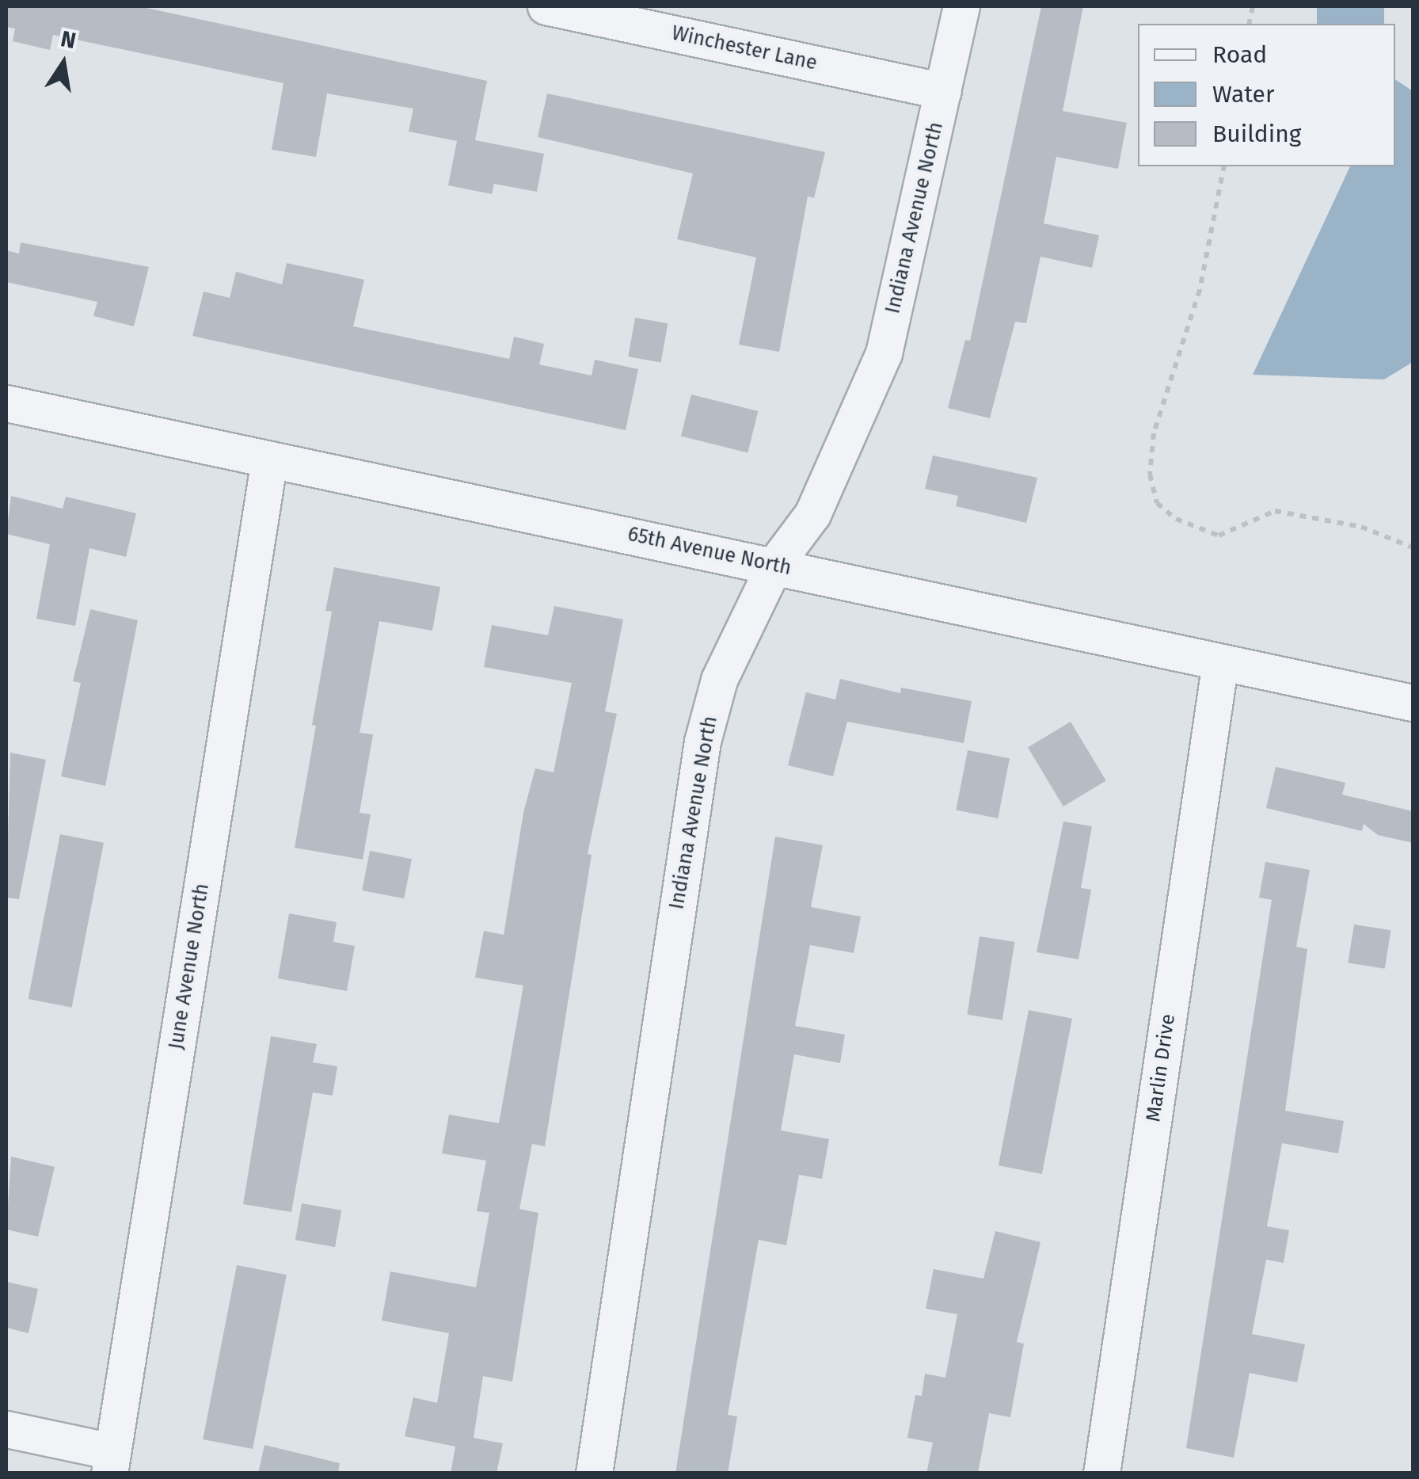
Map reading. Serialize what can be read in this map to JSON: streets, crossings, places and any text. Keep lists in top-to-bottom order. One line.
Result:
{"streets":{"street":["Winchester Lane","Indiana Avenue North","65th Avenue North","June Avenue North","Marlin Drive"]},"crossings":[["Winchester Lane","Indiana Avenue North"],["Indiana Avenue North","65th Avenue North"],["65th Avenue North","June Avenue North"],["65th Avenue North","Marlin Drive"]],"legend":["Road","Water","Building"],"north":"top"}
